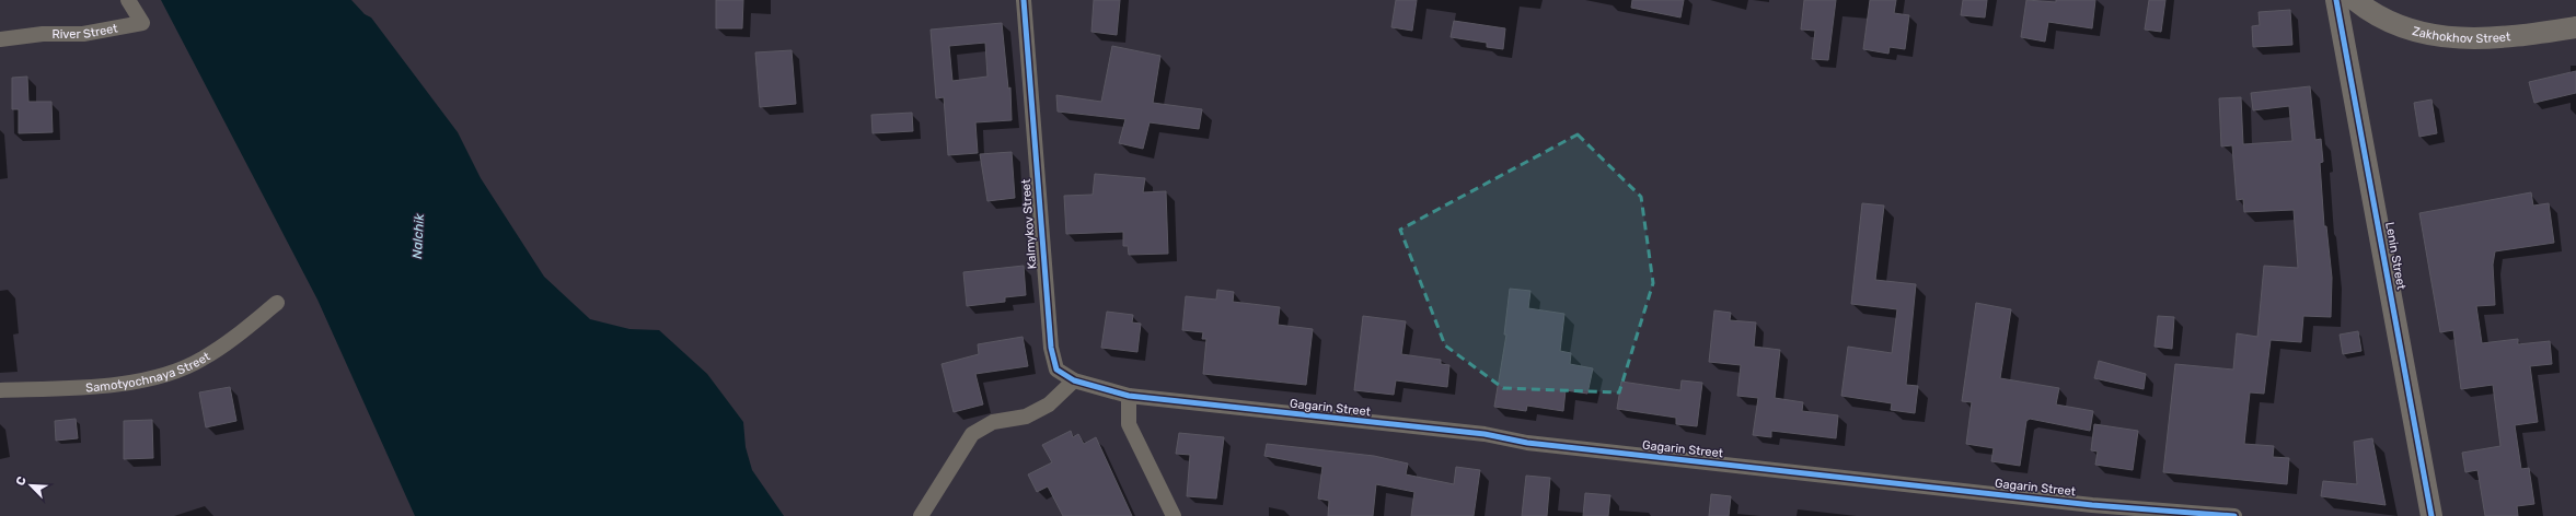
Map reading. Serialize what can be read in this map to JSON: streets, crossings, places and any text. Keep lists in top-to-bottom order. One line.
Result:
{"streets":{"street":["River Street","Zakhokhov Street","Kalmykov Street","Lenin Street","Samotyochnaya Street","Gagarin Street"]},"crossings":[["Kalmykov Street","Gagarin Street"]],"water":["Nalchik"],"north":"top left"}
